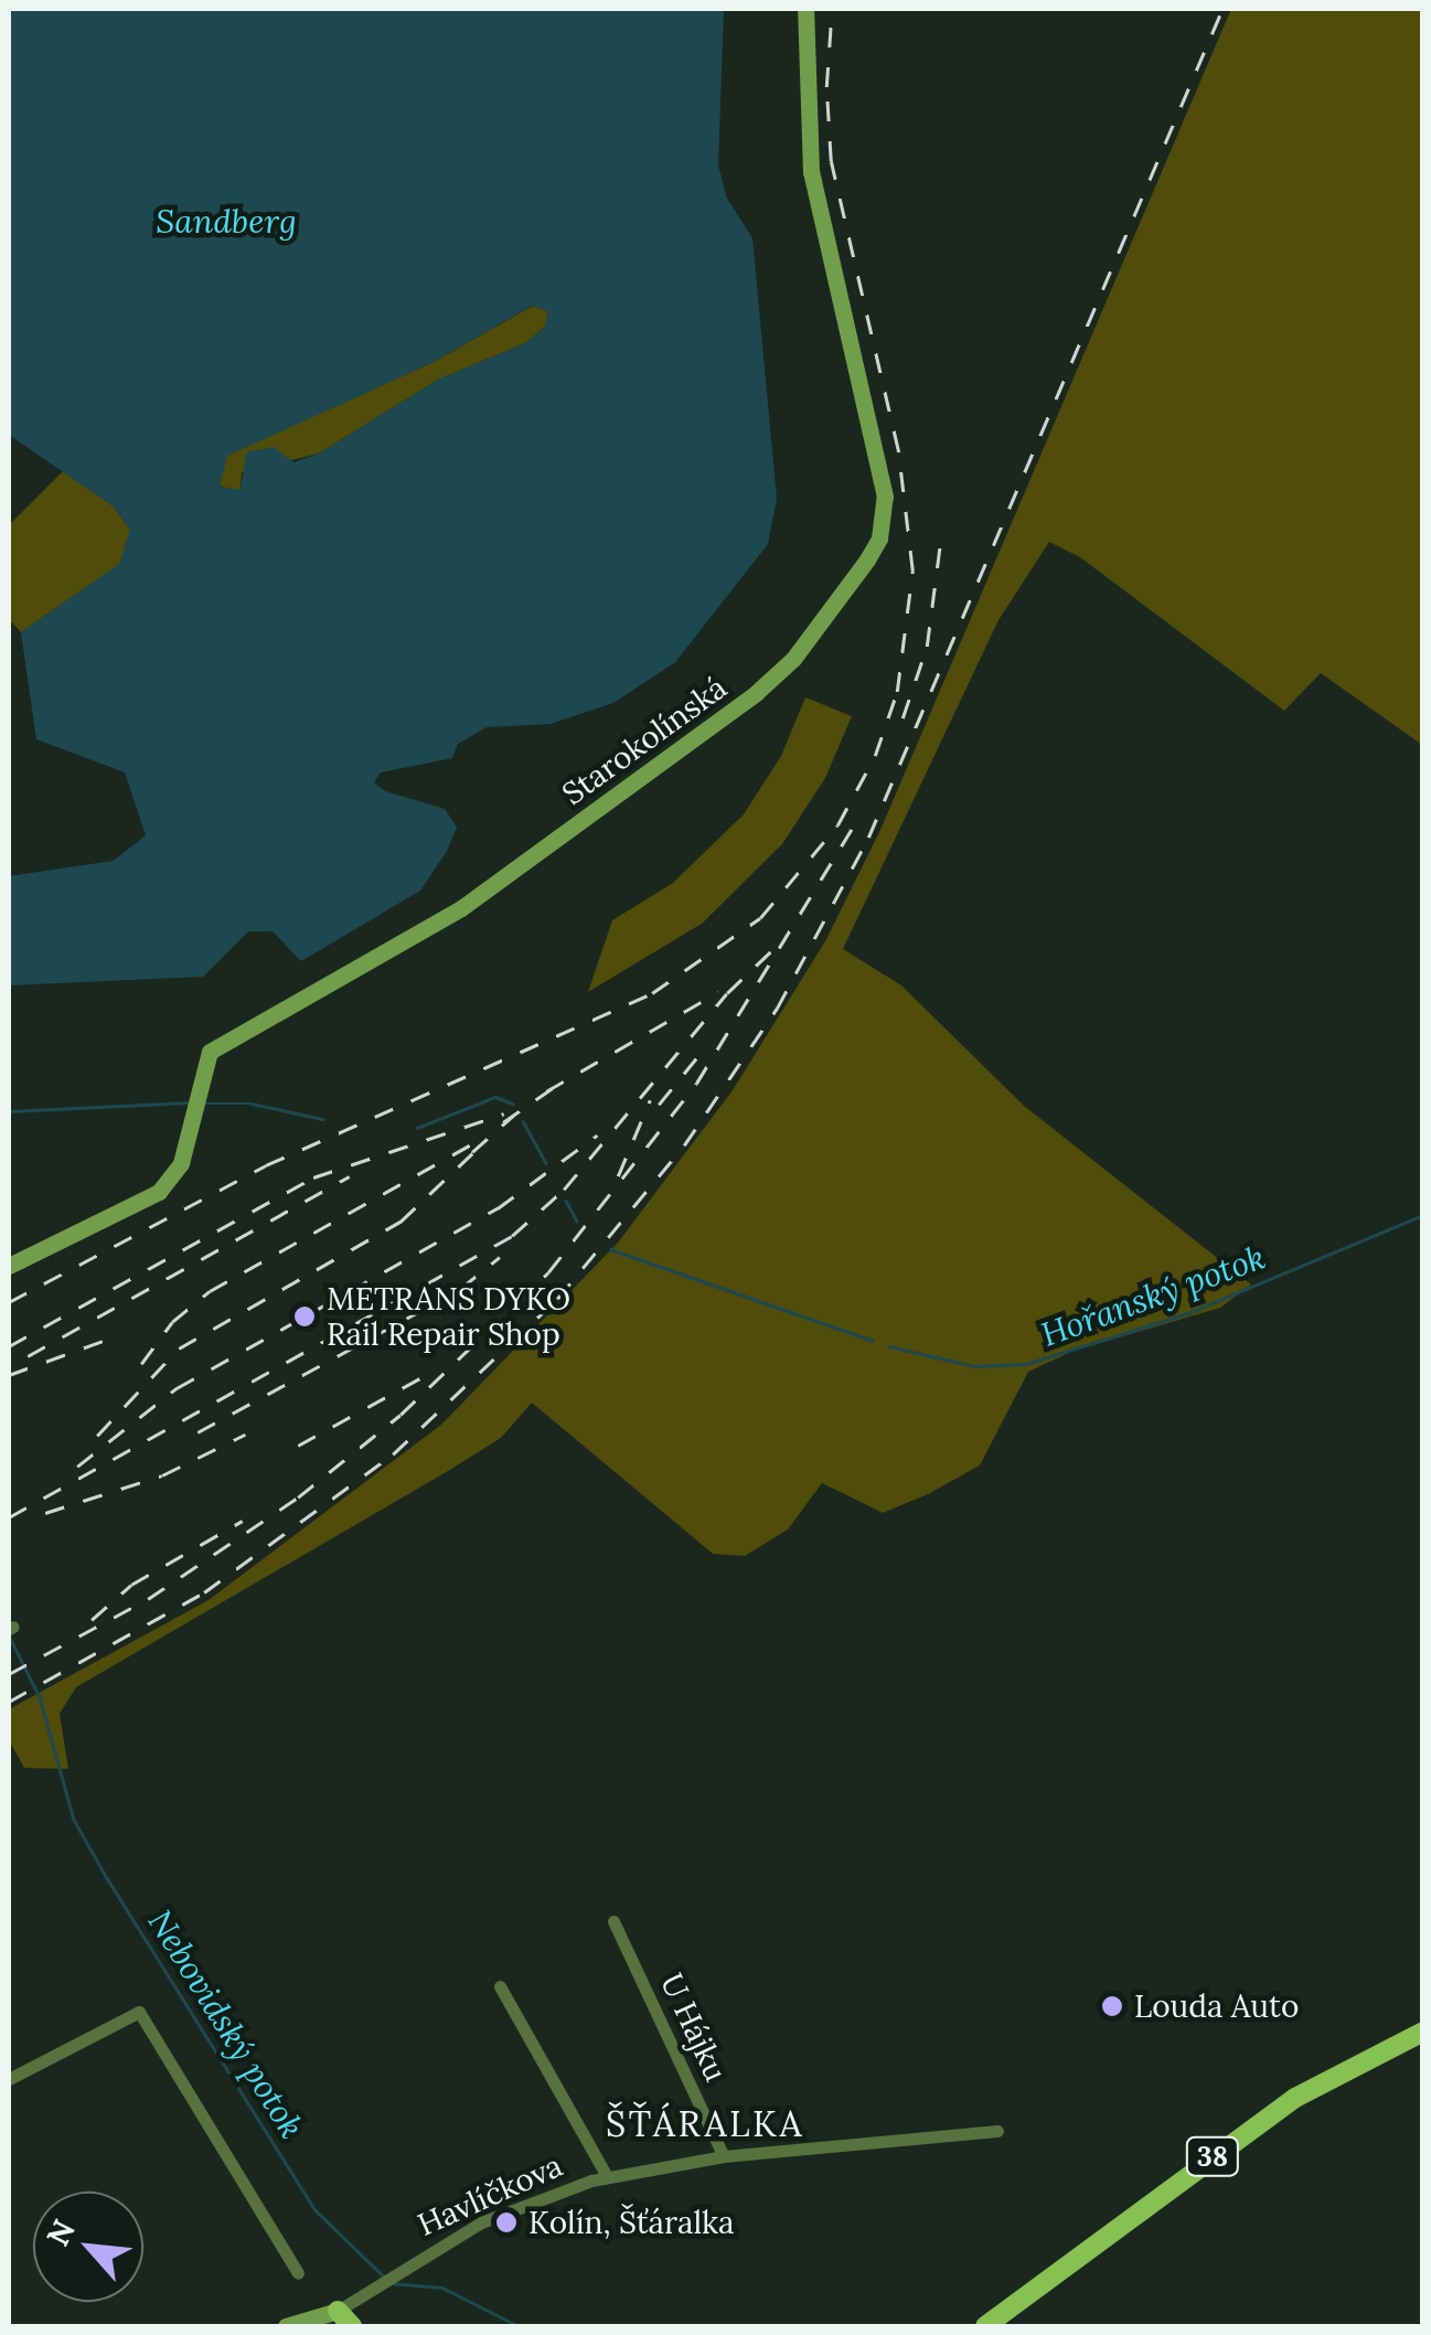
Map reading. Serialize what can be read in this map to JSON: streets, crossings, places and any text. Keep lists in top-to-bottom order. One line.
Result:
{"streets":{"main road":["38"],"street":["Starokolínská","U Hájku","Havlíčkova"]},"crossings":[["U Hájku","Havlíčkova"]],"districts":["ŠŤÁRALKA"],"water":["Sandberg","Hořanský potok","Nebovidský potok"],"places":["METRANS DYKO Rail Repair Shop","Louda Auto","Kolín, Šťáralka"],"north":"top left"}
